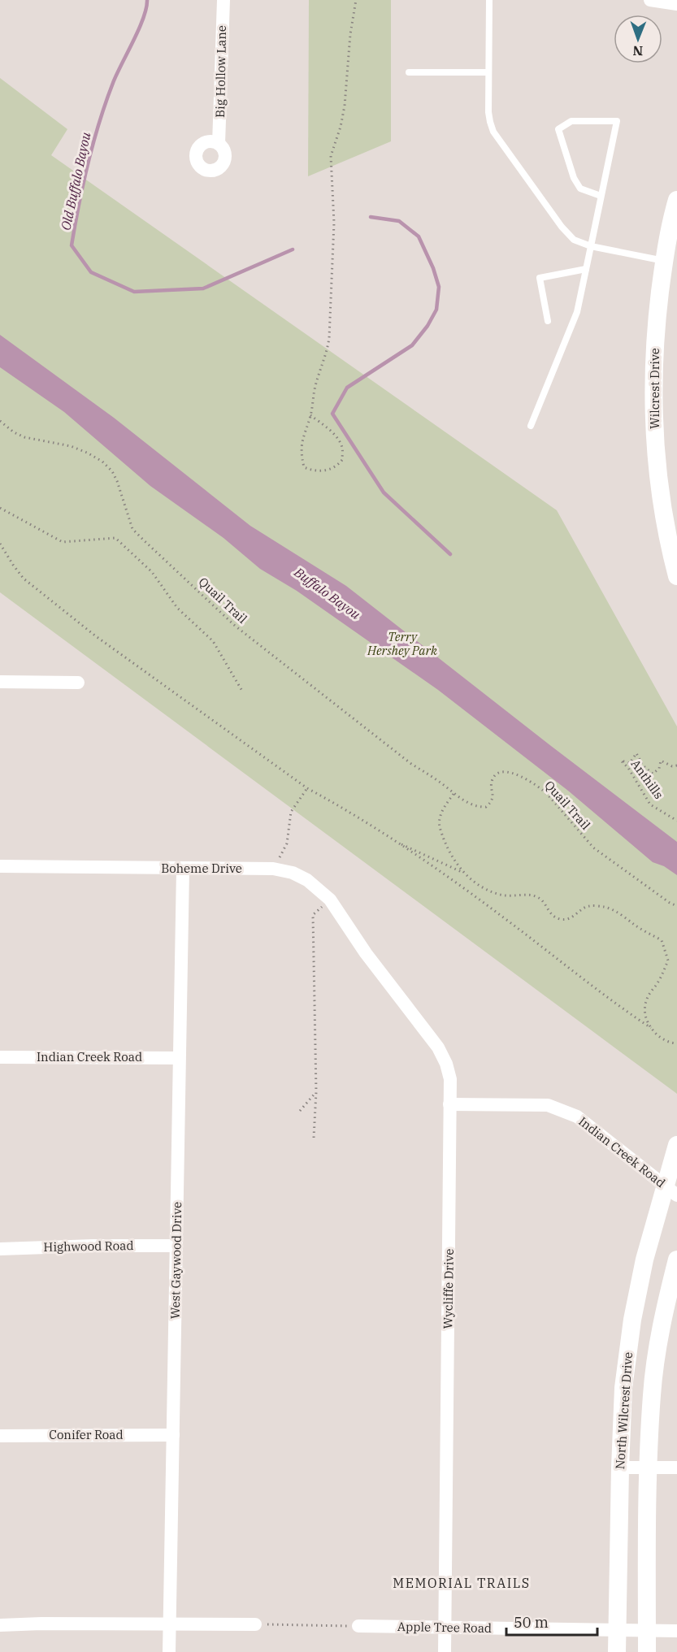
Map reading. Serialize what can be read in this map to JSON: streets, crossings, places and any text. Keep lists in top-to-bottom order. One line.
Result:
{"streets":{"main road":["Wilcrest Drive","North Wilcrest Drive"],"street":["Big Hollow Lane","Boheme Drive","Indian Creek Road","Highwood Road","West Gaywood Drive","Wycliffe Drive","Conifer Road","Apple Tree Road"],"path":["Quail Trail","Anthills"]},"crossings":[["Boheme Drive","West Gaywood Drive"],["Boheme Drive","Wycliffe Drive"],["Indian Creek Road","West Gaywood Drive"],["Indian Creek Road","Wycliffe Drive"],["Indian Creek Road","North Wilcrest Drive"],["Highwood Road","West Gaywood Drive"],["West Gaywood Drive","Conifer Road"],["Wycliffe Drive","Apple Tree Road"],["North Wilcrest Drive","Apple Tree Road"]],"districts":["MEMORIAL TRAILS"],"water":["Old Buffalo Bayou","Buffalo Bayou"],"parks":["Terry Hershey Park"],"scale_bar":"50 m","north":"bottom"}
